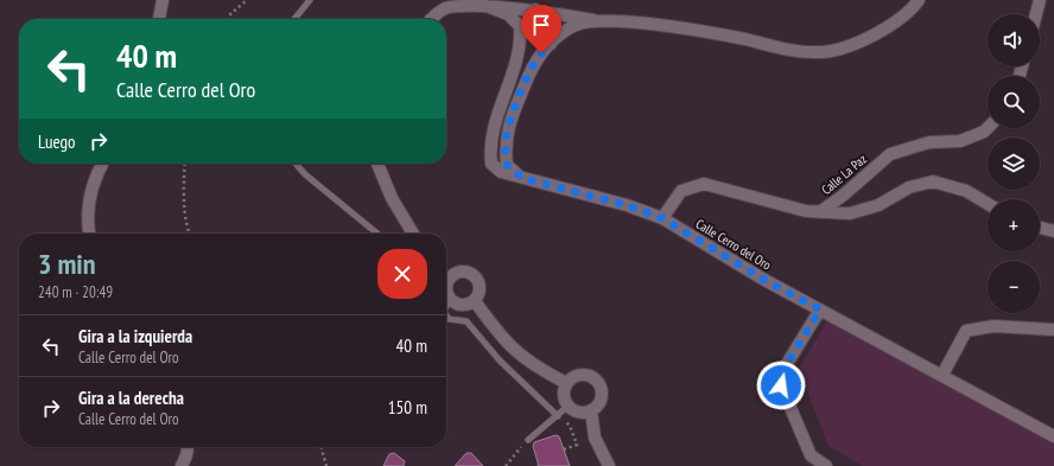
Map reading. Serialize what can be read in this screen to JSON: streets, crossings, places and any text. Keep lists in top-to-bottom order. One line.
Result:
{"streets":{"street":["Calle La Paz","Calle Cerro del Oro"]},"crossings":[["Calle La Paz","Calle Cerro del Oro"]],"page":{"map_buttons":["+","−"],"turn":["40 m","Calle Cerro del Oro"],"then":"Luego","heading":["3 min","240 m · 20:49"],"list":[{"name":"Gira a la izquierda","note":"Calle Cerro del Oro","value":"40 m"},{"name":"Gira a la derecha","note":"Calle Cerro del Oro","value":"150 m"}]}}
